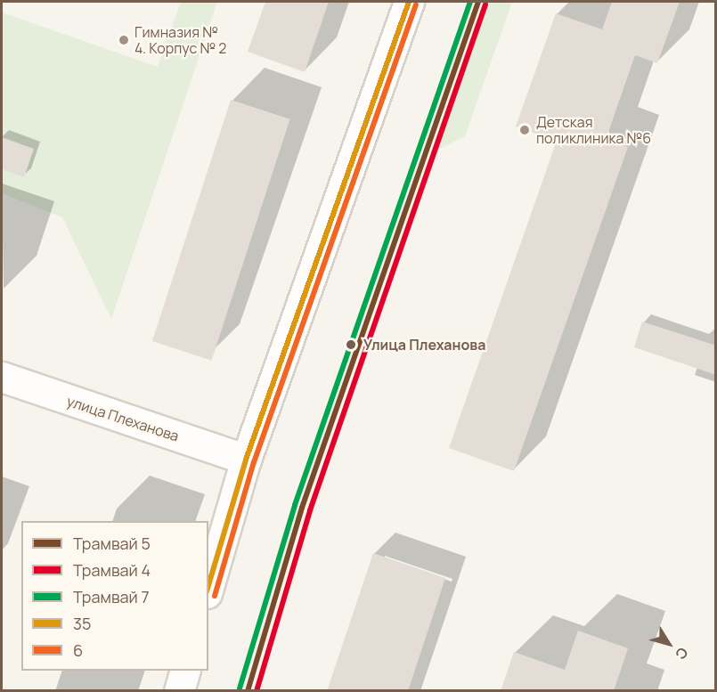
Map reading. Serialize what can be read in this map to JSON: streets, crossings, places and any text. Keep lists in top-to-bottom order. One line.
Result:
{"streets":{"street":["улица Плеханова"]},"places":["Гимназия № 4. Корпус № 2","Детская поликлиника №6","Улица Плеханова"],"lines":["tram line 5","tram line 7","transit line 35","tram line 4","transit line 6"],"legend":["Трамвай 5","Трамвай 4","Трамвай 7","35","6"],"north":"bottom right"}
